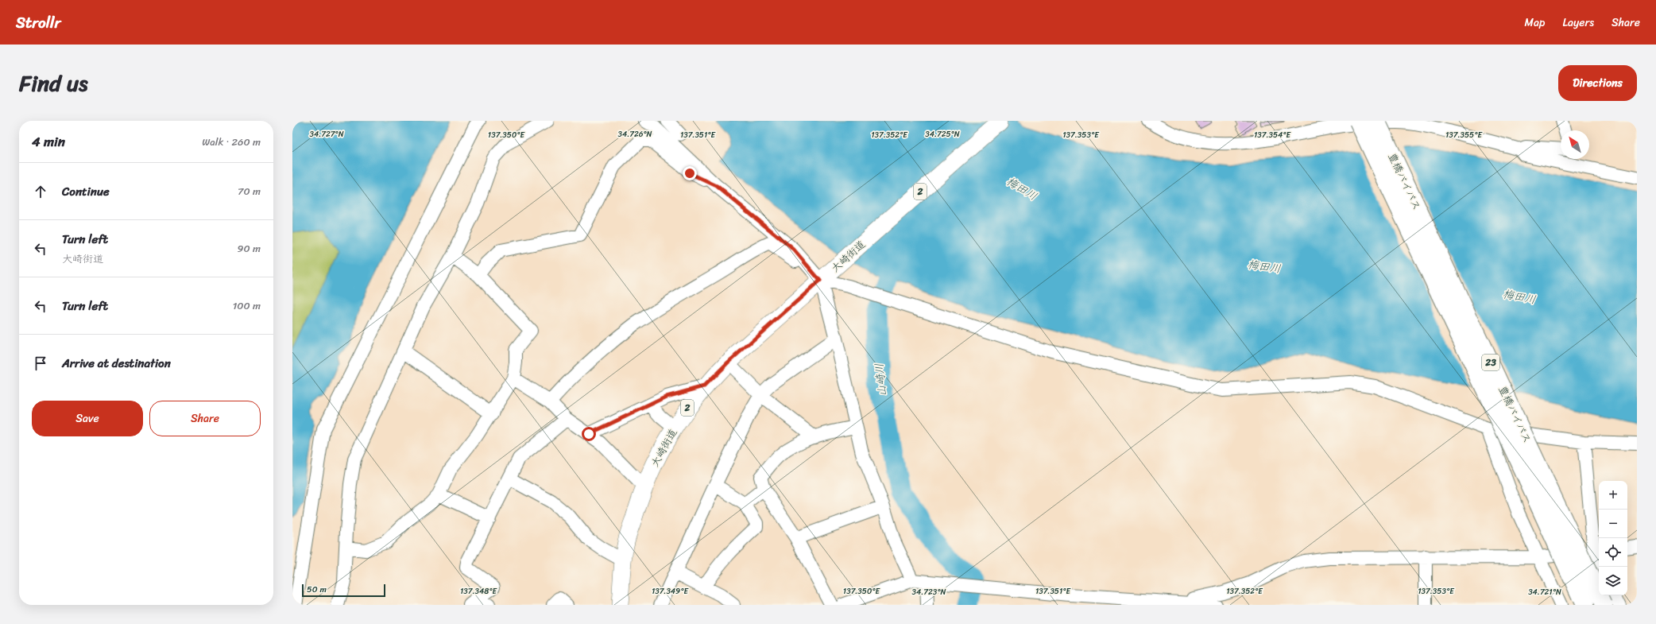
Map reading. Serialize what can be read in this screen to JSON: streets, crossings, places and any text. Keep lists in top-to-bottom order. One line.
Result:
{"streets":{"highway":["豊橋バイパス","23"],"main road":["2","大崎街道"]},"water":["梅田川","山崎川"],"scale_bar":"50 m","north":"top left","page":{"header":"Strollr","nav":["Map","Layers","Share"],"title":"Find us","buttons":["Directions",["Save","Share"]],"heading":["4 min","Walk · 260 m"],"list":[["Continue","70 m"],["Turn left","大崎街道","90 m"],["Turn left","100 m"],"Arrive at destination"],"map_buttons":["+","−"],"scale":"50 m"},"coordinates":["34.727°N","34.726°N","34.725°N","137.350°E","137.351°E","137.352°E","137.353°E","137.354°E","137.355°E","137.348°E","137.349°E","34.723°N","34.721°N"]}
